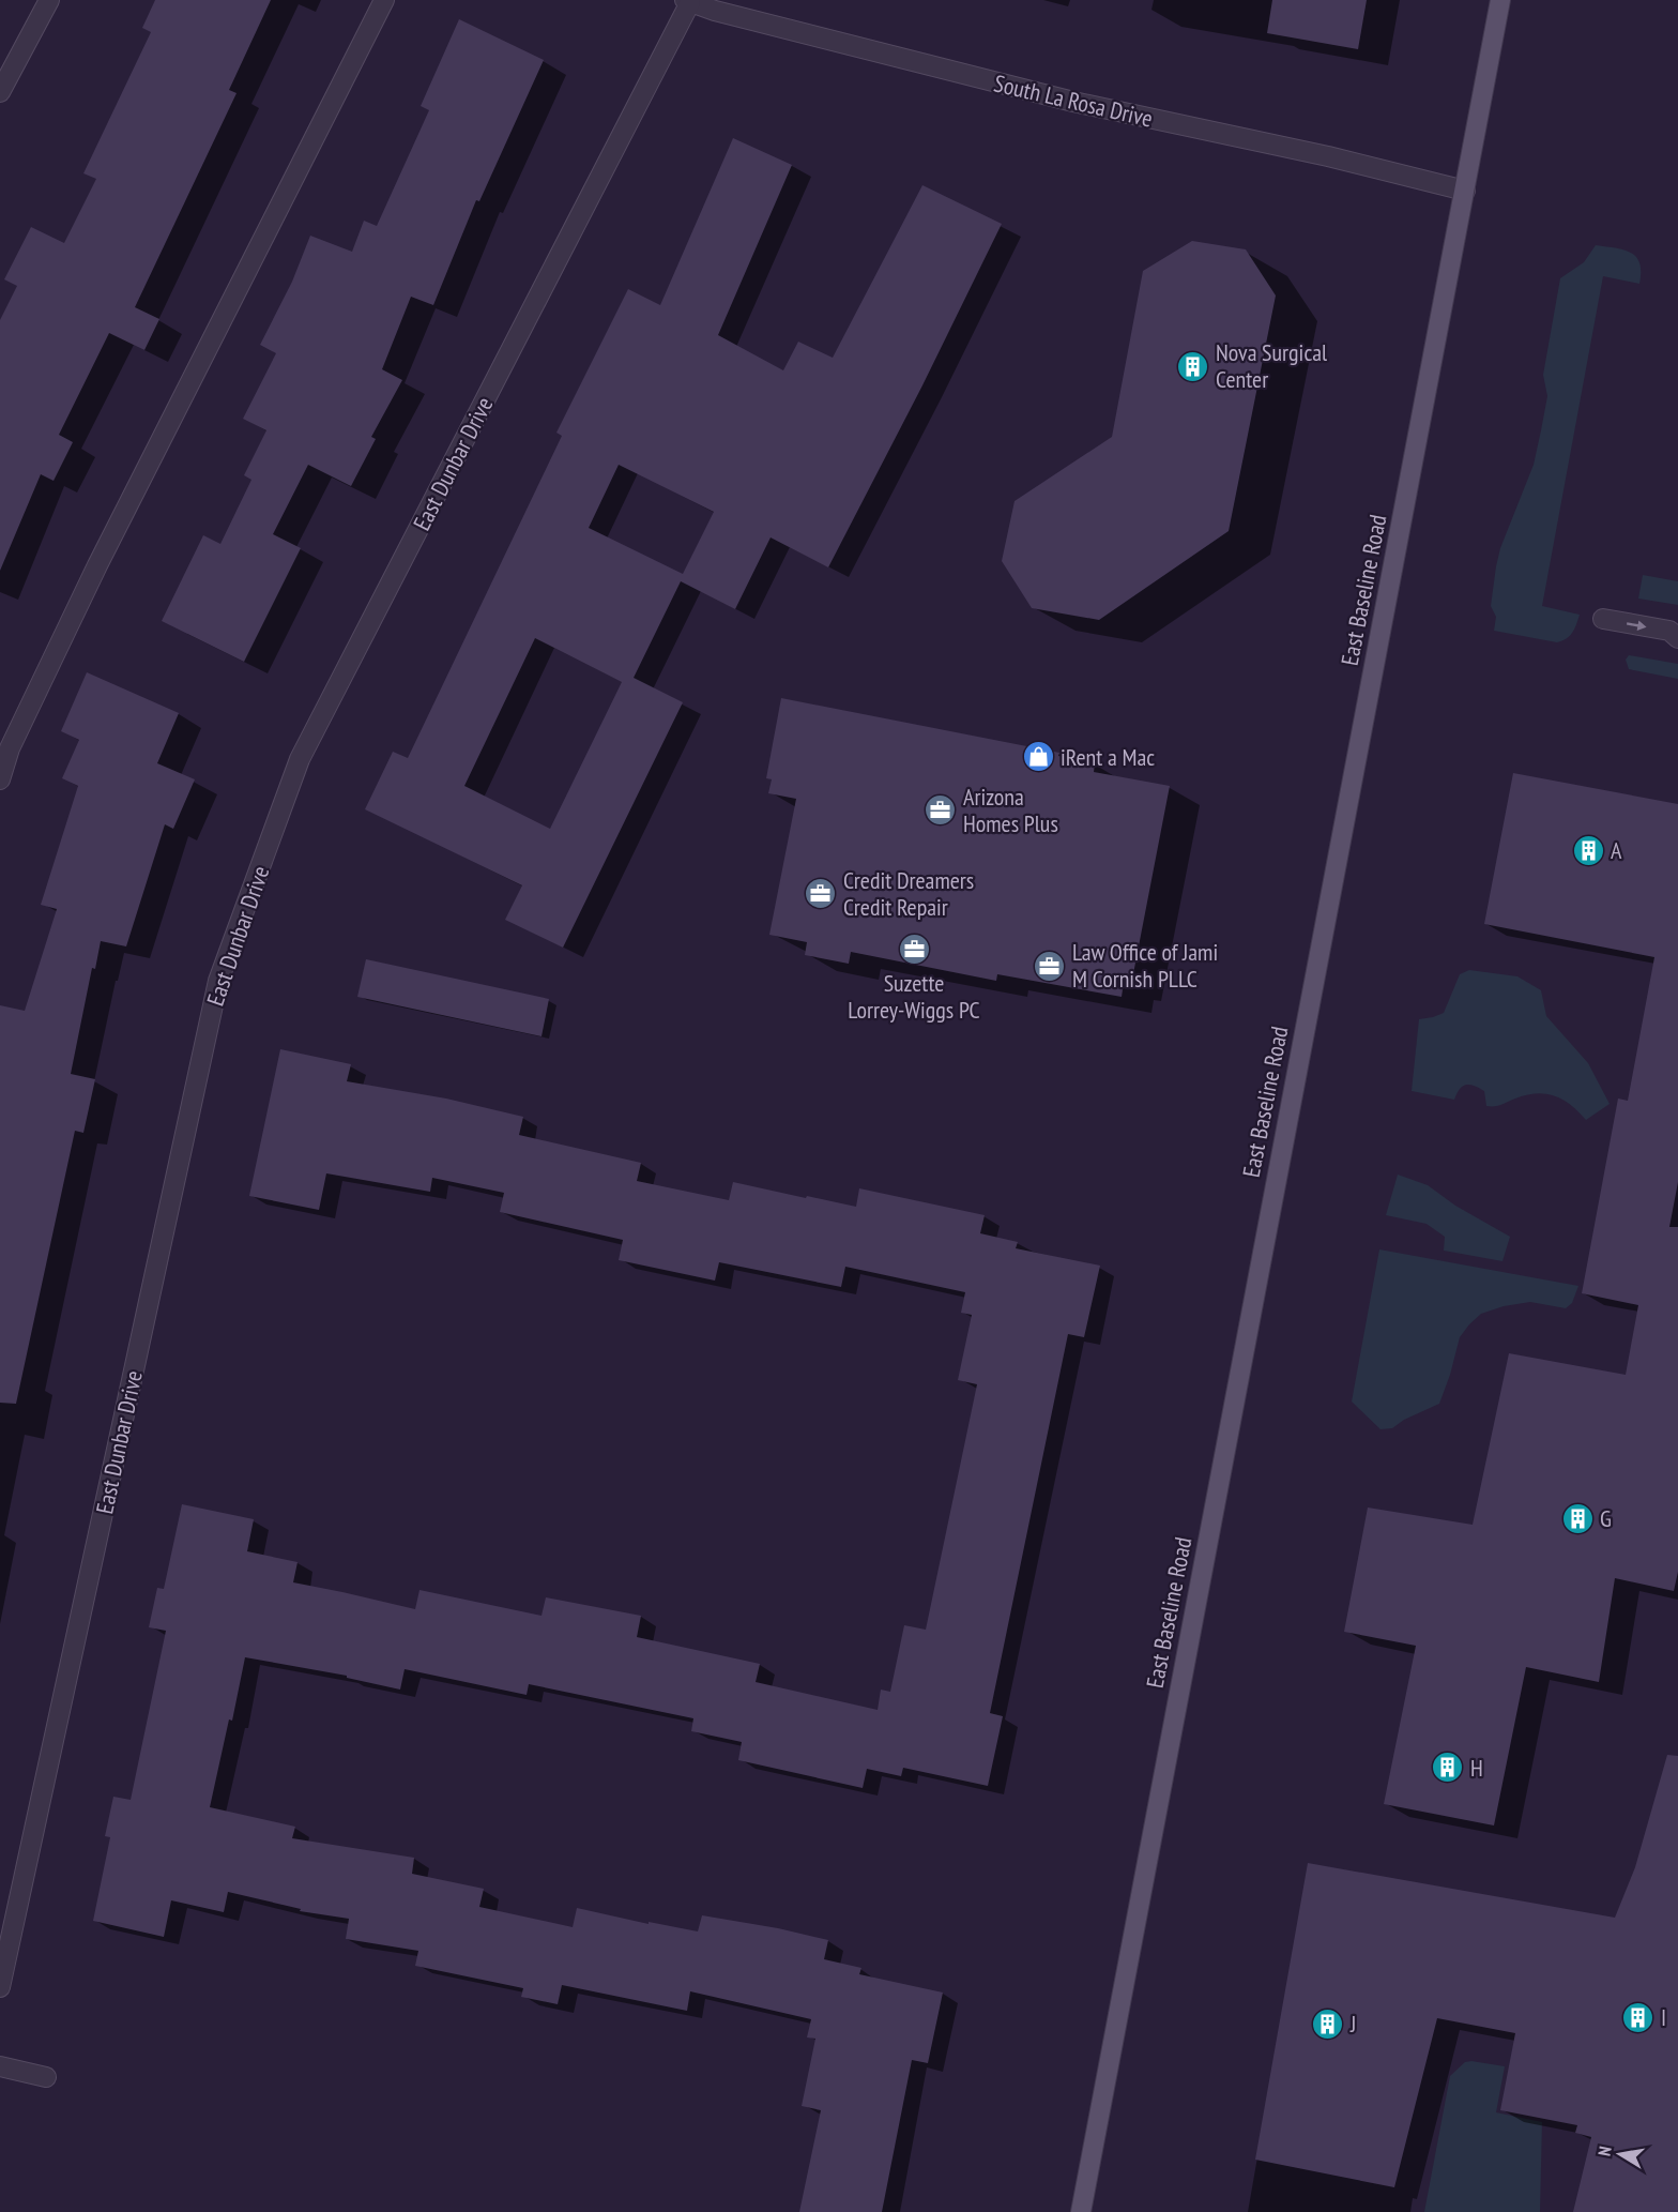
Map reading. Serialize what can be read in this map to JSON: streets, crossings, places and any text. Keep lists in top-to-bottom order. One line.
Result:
{"streets":{"main road":["East Baseline Road"],"street":["South La Rosa Drive","East Dunbar Drive"]},"crossings":[["South La Rosa Drive","East Dunbar Drive"],["South La Rosa Drive","East Baseline Road"]],"places":{"building":["Nova Surgical Center","A","G","H","I","J"],"shop":["iRent a Mac"],"office":["Arizona Homes Plus","Credit Dreamers Credit Repair","Suzette Lorrey-Wiggs PC","Law Office of Jami M Cornish PLLC"]},"north":"left"}
